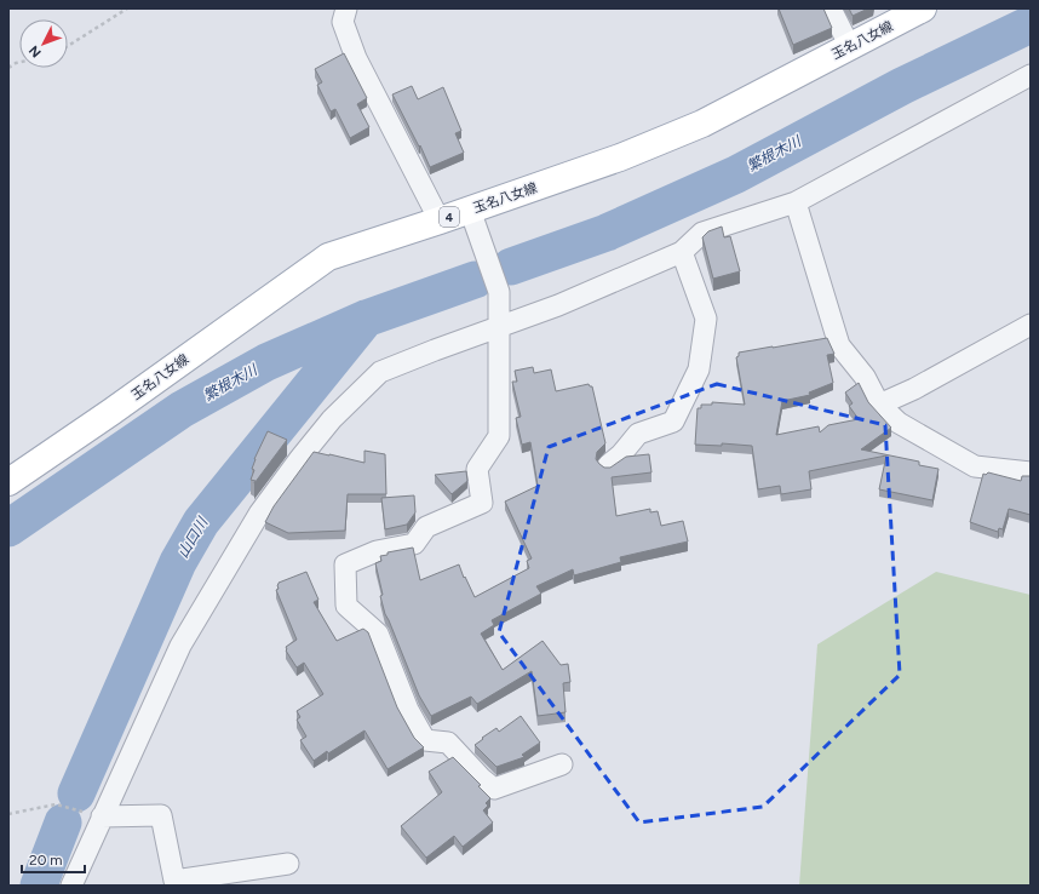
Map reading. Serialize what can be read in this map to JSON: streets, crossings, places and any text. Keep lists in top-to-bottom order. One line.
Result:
{"streets":{"main road":["玉名八女線","4"]},"water":["繁根木川","山口川"],"scale_bar":"20 m","north":"bottom left"}
